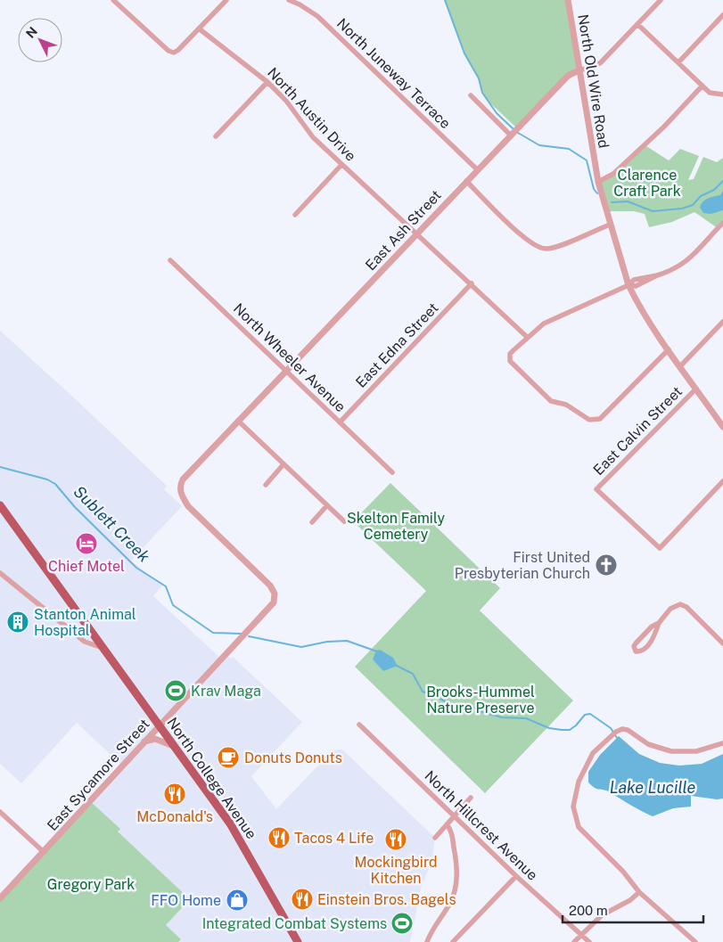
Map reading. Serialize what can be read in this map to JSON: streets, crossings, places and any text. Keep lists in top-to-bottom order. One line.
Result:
{"streets":{"main road":["North College Avenue"],"street":["North Juneway Terrace","North Old Wire Road","North Austin Drive","East Ash Street","East Edna Street","North Wheeler Avenue","East Calvin Street","East Sycamore Street","North Hillcrest Avenue"]},"crossings":[["North Juneway Terrace","East Ash Street"],["North Old Wire Road","East Ash Street"],["North Old Wire Road","East Calvin Street"],["North Austin Drive","East Ash Street"],["North Austin Drive","East Edna Street"],["East Ash Street","North Wheeler Avenue"],["East Ash Street","East Sycamore Street"],["East Edna Street","North Wheeler Avenue"],["East Sycamore Street","North College Avenue"]],"water":["Sublett Creek","Lake Lucille"],"parks":["Clarence Craft Park","Skelton Family Cemetery","Brooks-Hummel Nature Preserve","Gregory Park"],"places":{"hotel":["Chief Motel"],"church":["First United Presbyterian Church"],"building":["Stanton Animal Hospital"],"sports":["Krav Maga","Integrated Combat Systems"],"cafe":["Donuts Donuts"],"restaurant":["McDonald's","Tacos 4 Life","Mockingbird Kitchen","Einstein Bros. Bagels"],"shop":["FFO Home"]},"scale_bar":"200 m","north":"top left"}
